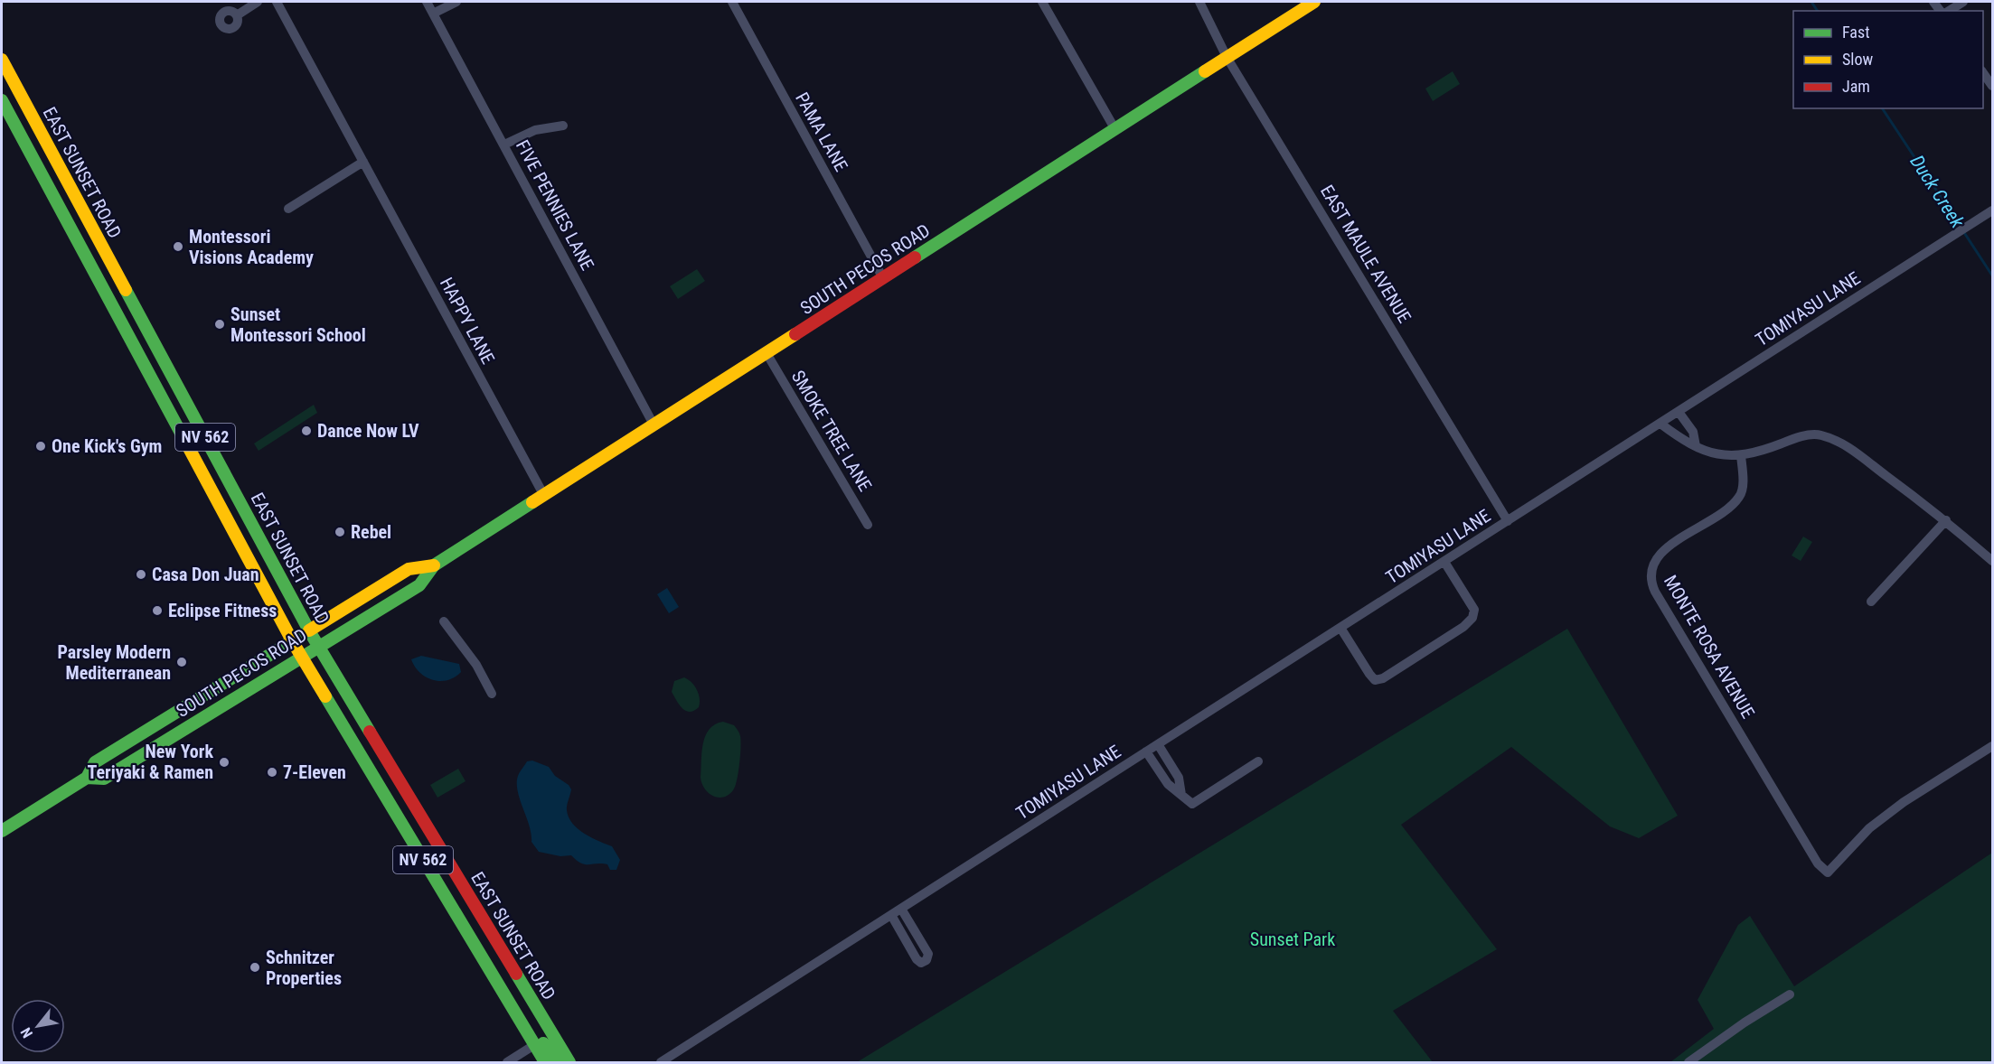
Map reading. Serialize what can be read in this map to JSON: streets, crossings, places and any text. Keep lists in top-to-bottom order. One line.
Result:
{"streets":{"main road":["EAST SUNSET ROAD","SOUTH PECOS ROAD","NV 562"],"street":["PAMA LANE","FIVE PENNIES LANE","EAST MAULE AVENUE","TOMIYASU LANE","HAPPY LANE","SMOKE TREE LANE","MONTE ROSA AVENUE"]},"crossings":[["PAMA LANE","SOUTH PECOS ROAD"],["EAST SUNSET ROAD","SOUTH PECOS ROAD"],["FIVE PENNIES LANE","SOUTH PECOS ROAD"],["EAST MAULE AVENUE","SOUTH PECOS ROAD"],["EAST MAULE AVENUE","TOMIYASU LANE"],["SOUTH PECOS ROAD","HAPPY LANE"],["SOUTH PECOS ROAD","SMOKE TREE LANE"]],"water":["Duck Creek"],"parks":["Sunset Park"],"places":["Montessori Visions Academy","Sunset Montessori School","Dance Now LV","One Kick's Gym","Rebel","Casa Don Juan","Eclipse Fitness","Parsley Modern Mediterranean","New York Teriyaki & Ramen","7-Eleven","Schnitzer Properties"],"legend":["Fast","Slow","Jam"],"north":"bottom left"}
